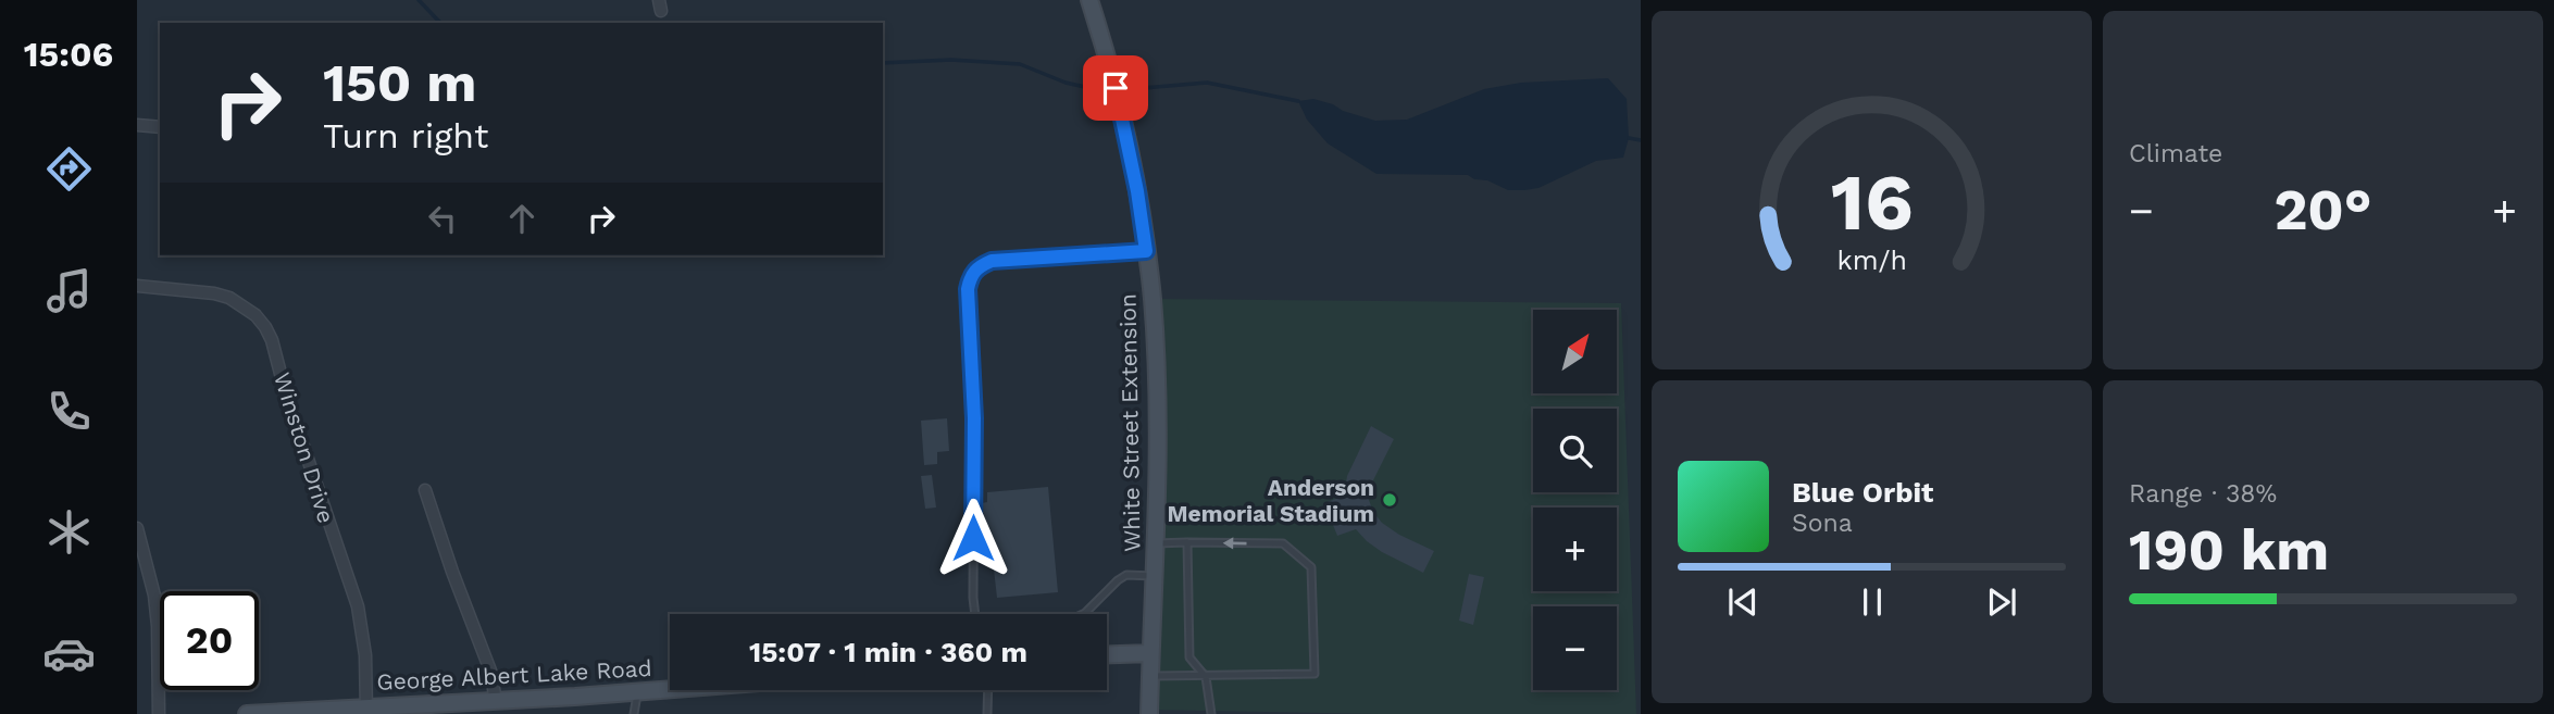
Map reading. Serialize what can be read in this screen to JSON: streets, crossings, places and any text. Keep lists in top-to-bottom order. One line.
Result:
{"streets":{"street":["White Street Extension","Winston Drive","George Albert Lake Road"]},"crossings":[["Winston Drive","George Albert Lake Road"]],"places":["Anderson Memorial Stadium"],"north":"top right","page":{"tabs":"15:06","tile":["Climate",["Range · 38%","190 km"]],"turn":["150 m","Turn right"],"heat":["−","20°","+"],"map_buttons":["+","−"],"song":["Blue Orbit","Sona"],"limit":"20","trip":"15:07 · 1 min · 360 m","gauge":["16","km/h"]}}
